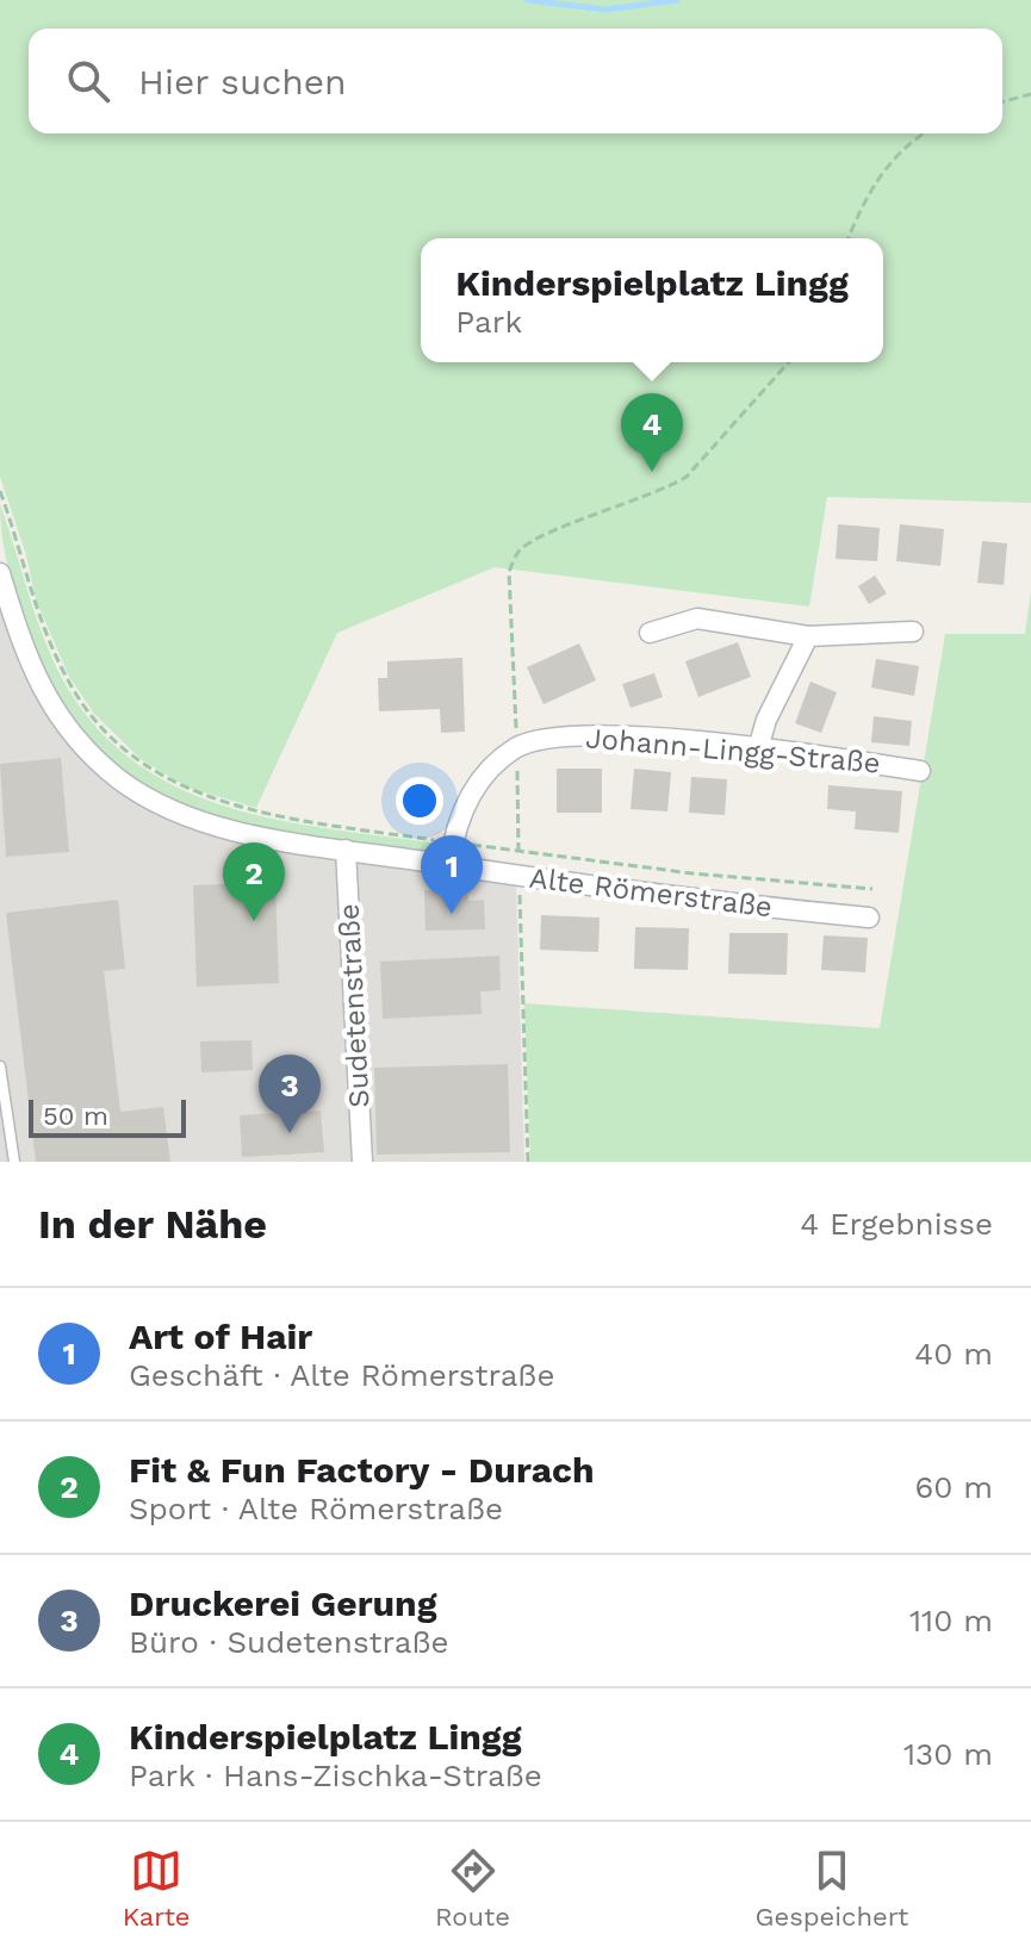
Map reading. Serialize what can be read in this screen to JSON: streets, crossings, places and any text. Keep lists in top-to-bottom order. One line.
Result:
{"streets":{"street":["Johann-Lingg-Straße","Alte Römerstraße","Sudetenstraße"]},"crossings":[["Johann-Lingg-Straße","Alte Römerstraße"],["Alte Römerstraße","Sudetenstraße"]],"scale_bar":"50 m","page":{"search":"Hier suchen","popup":["Kinderspielplatz Lingg","Park"],"pins":["4","1","2","3"],"scale":"50 m","heading":["In der Nähe","4 Ergebnisse"],"list":[{"mark":"1","name":"Art of Hair","note":"Geschäft · Alte Römerstraße","value":"40 m"},{"mark":"2","name":"Fit & Fun Factory - Durach","note":"Sport · Alte Römerstraße","value":"60 m"},{"mark":"3","name":"Druckerei Gerung","note":"Büro · Sudetenstraße","value":"110 m"},{"mark":"4","name":"Kinderspielplatz Lingg","note":"Park · Hans-Zischka-Straße","value":"130 m"}],"nav":["Karte","Route","Gespeichert"]}}
